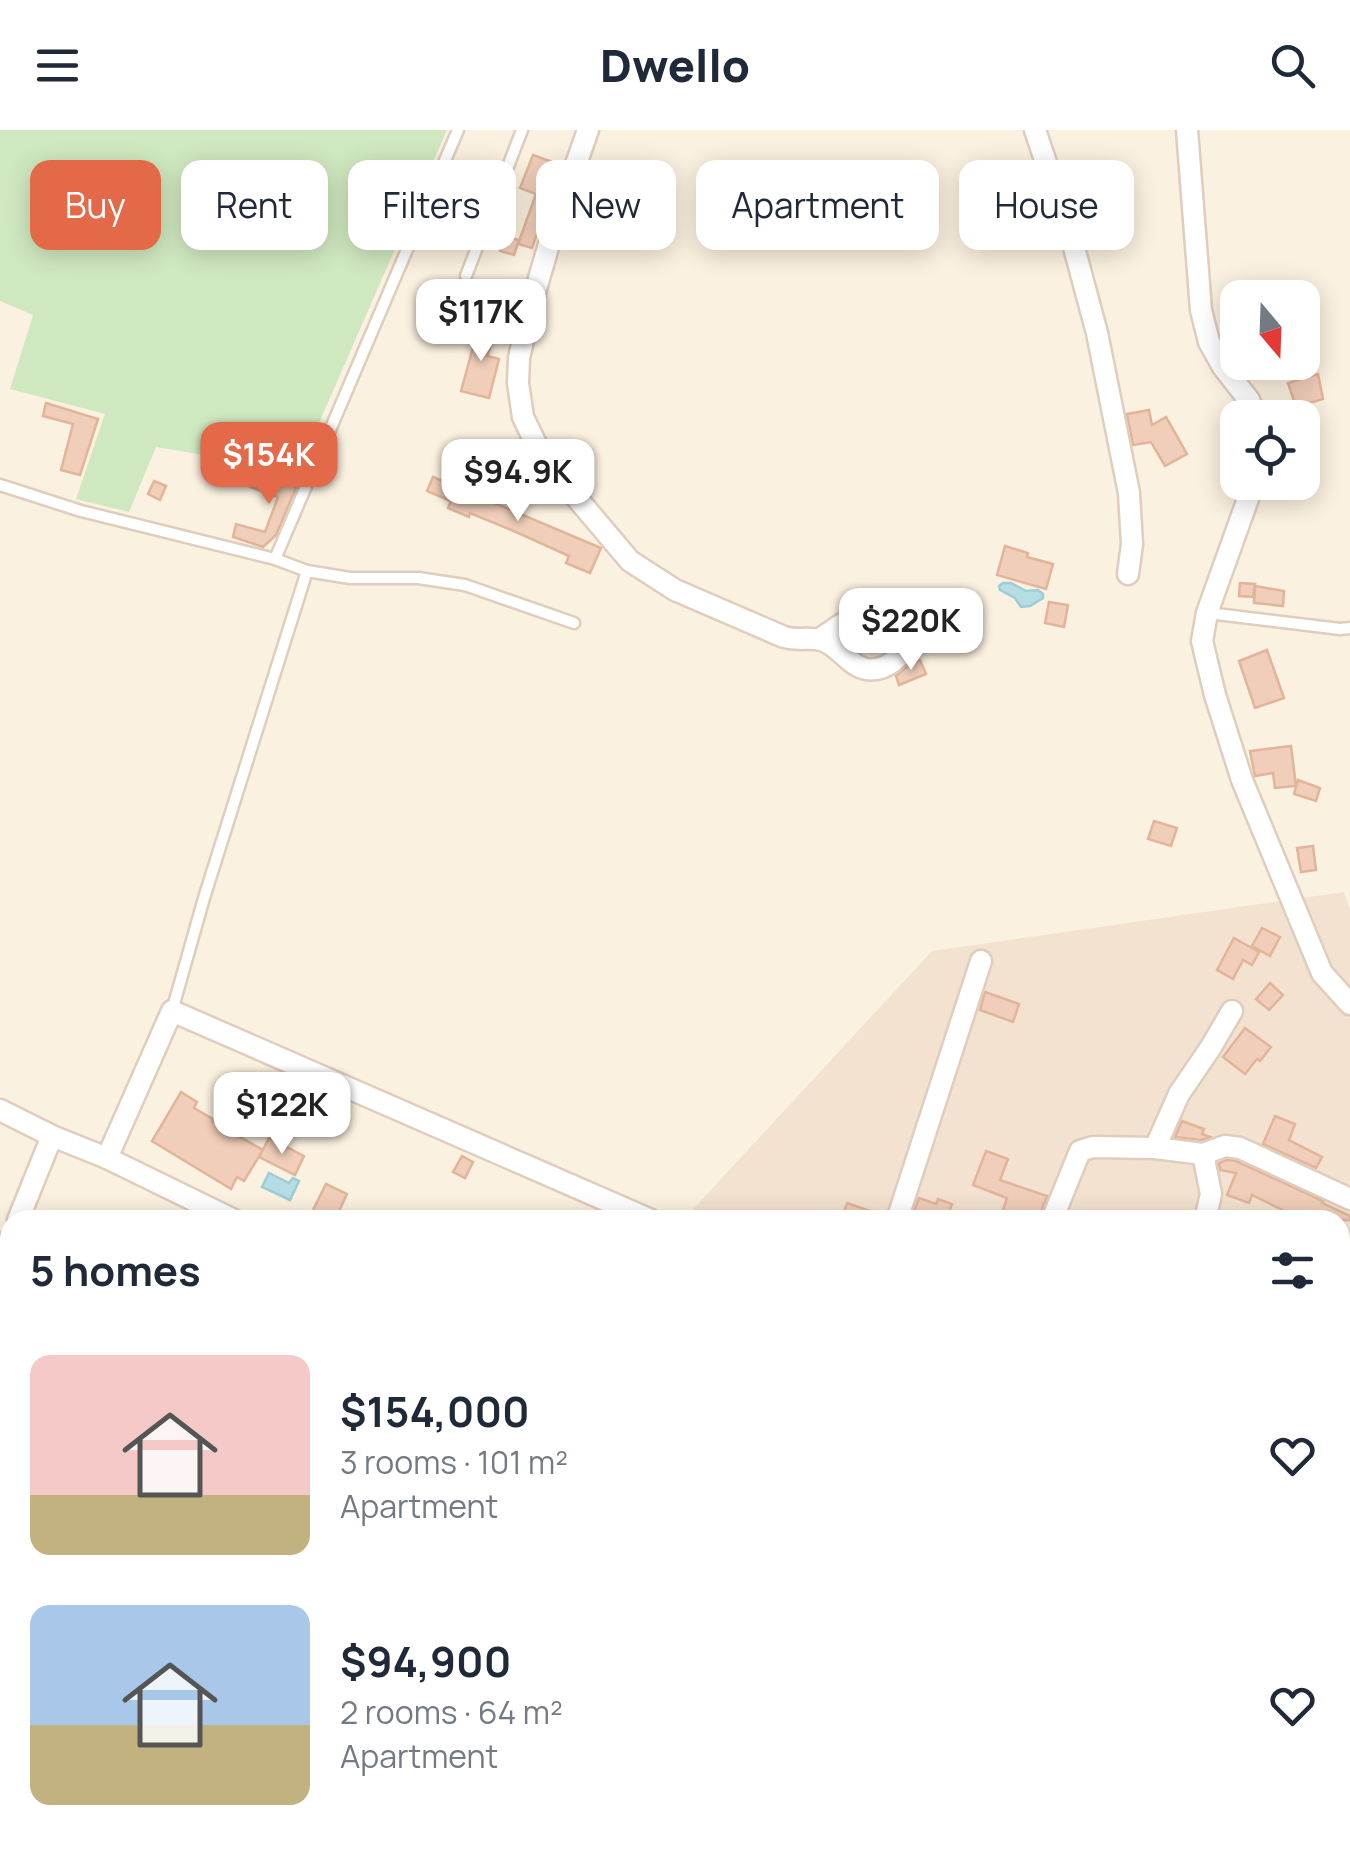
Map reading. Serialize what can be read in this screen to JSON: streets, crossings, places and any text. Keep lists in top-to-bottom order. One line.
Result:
{"north":"bottom","page":{"header":"Dwello","chip":["Buy","Rent","Filters","New","Apartment","House"],"price":["$117K","$154K","$94.9K","$220K","$122K"],"heading":"5 homes","list":[{"name":"$154,000","note":"3 rooms · 101 m² · Apartment"},{"name":"$94,900","note":"2 rooms · 64 m² · Apartment"}]}}
